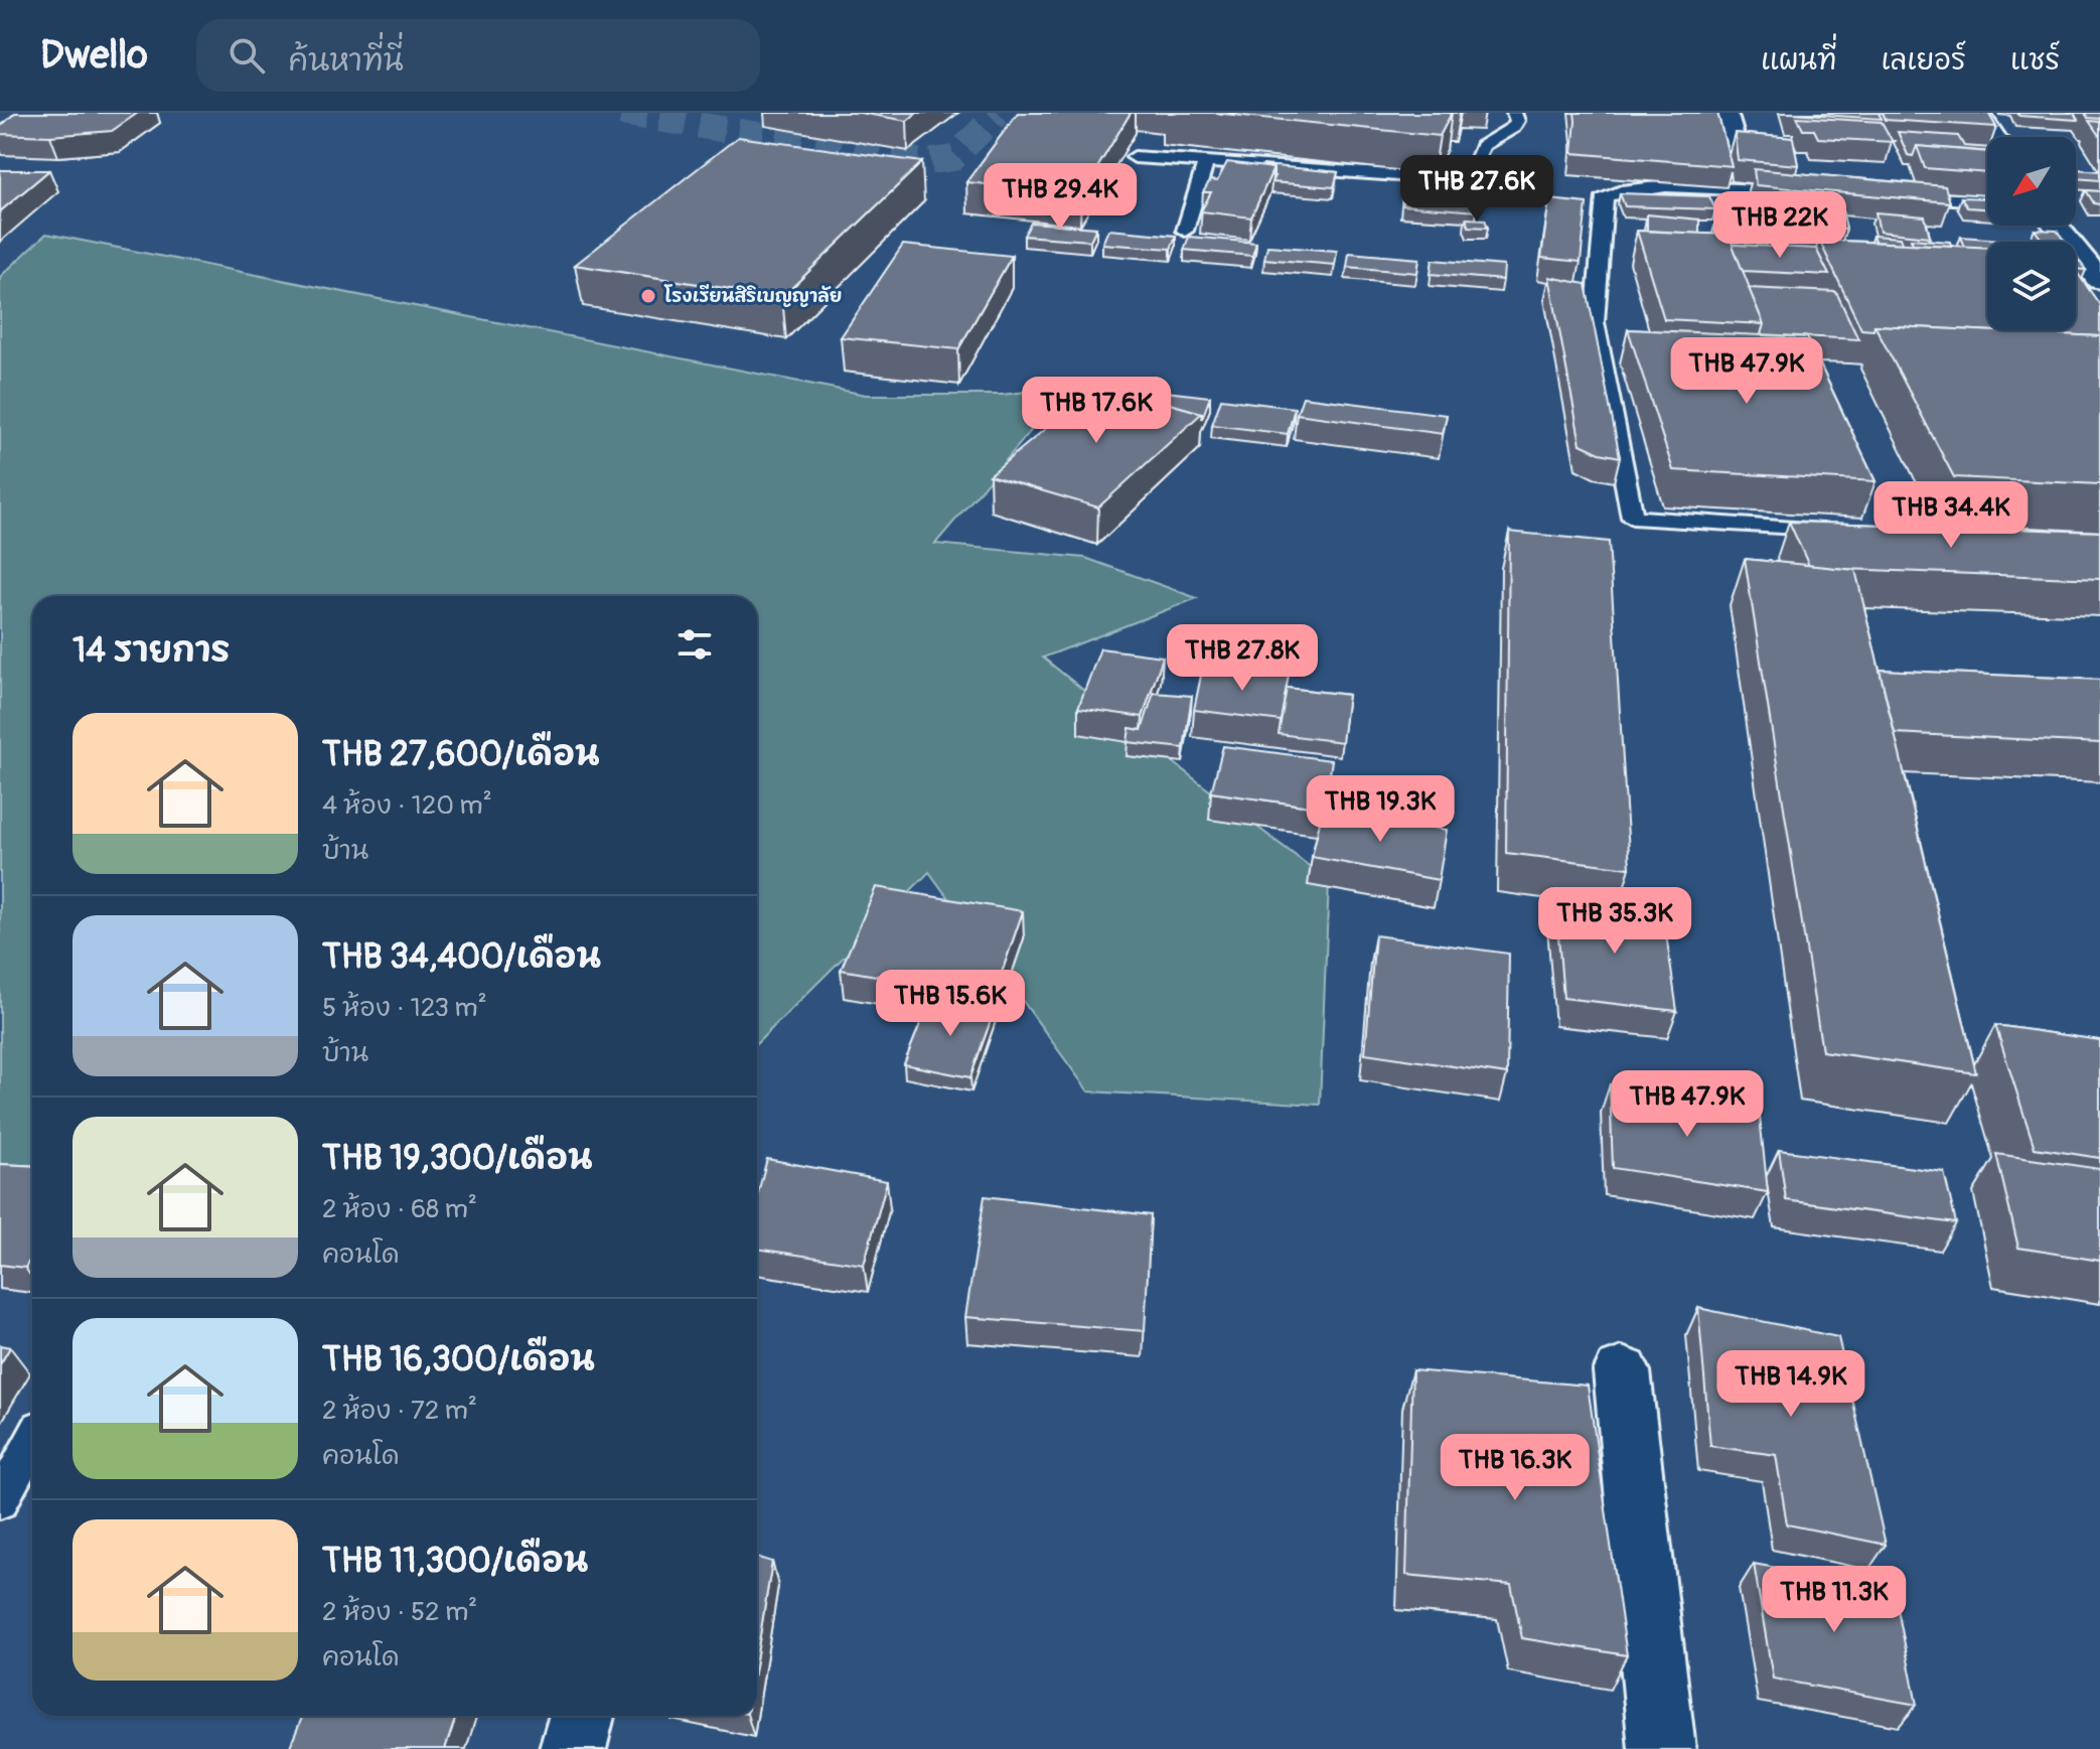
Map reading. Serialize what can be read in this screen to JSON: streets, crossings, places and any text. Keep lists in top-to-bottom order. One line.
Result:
{"places":["โรงเรียนสิริเบญญาลัย"],"north":"bottom left","page":{"header":"Dwello","search":"ค้นหาที่นี่","nav":["แผนที่","เลเยอร์","แชร์"],"price":["THB 27.6K","THB 29.4K","THB 22K","THB 47.9K","THB 17.6K","THB 34.4K","THB 27.8K","THB 19.3K","THB 35.3K","THB 15.6K","THB 47.9K","THB 14.9K","THB 16.3K","THB 11.3K"],"heading":"14 รายการ","list":[{"name":"THB 27,600/เดือน","note":"4 ห้อง · 120 m² · บ้าน"},{"name":"THB 34,400/เดือน","note":"5 ห้อง · 123 m² · บ้าน"},{"name":"THB 19,300/เดือน","note":"2 ห้อง · 68 m² · คอนโด"},{"name":"THB 16,300/เดือน","note":"2 ห้อง · 72 m² · คอนโด"},{"name":"THB 11,300/เดือน","note":"2 ห้อง · 52 m² · คอนโด"}]}}
